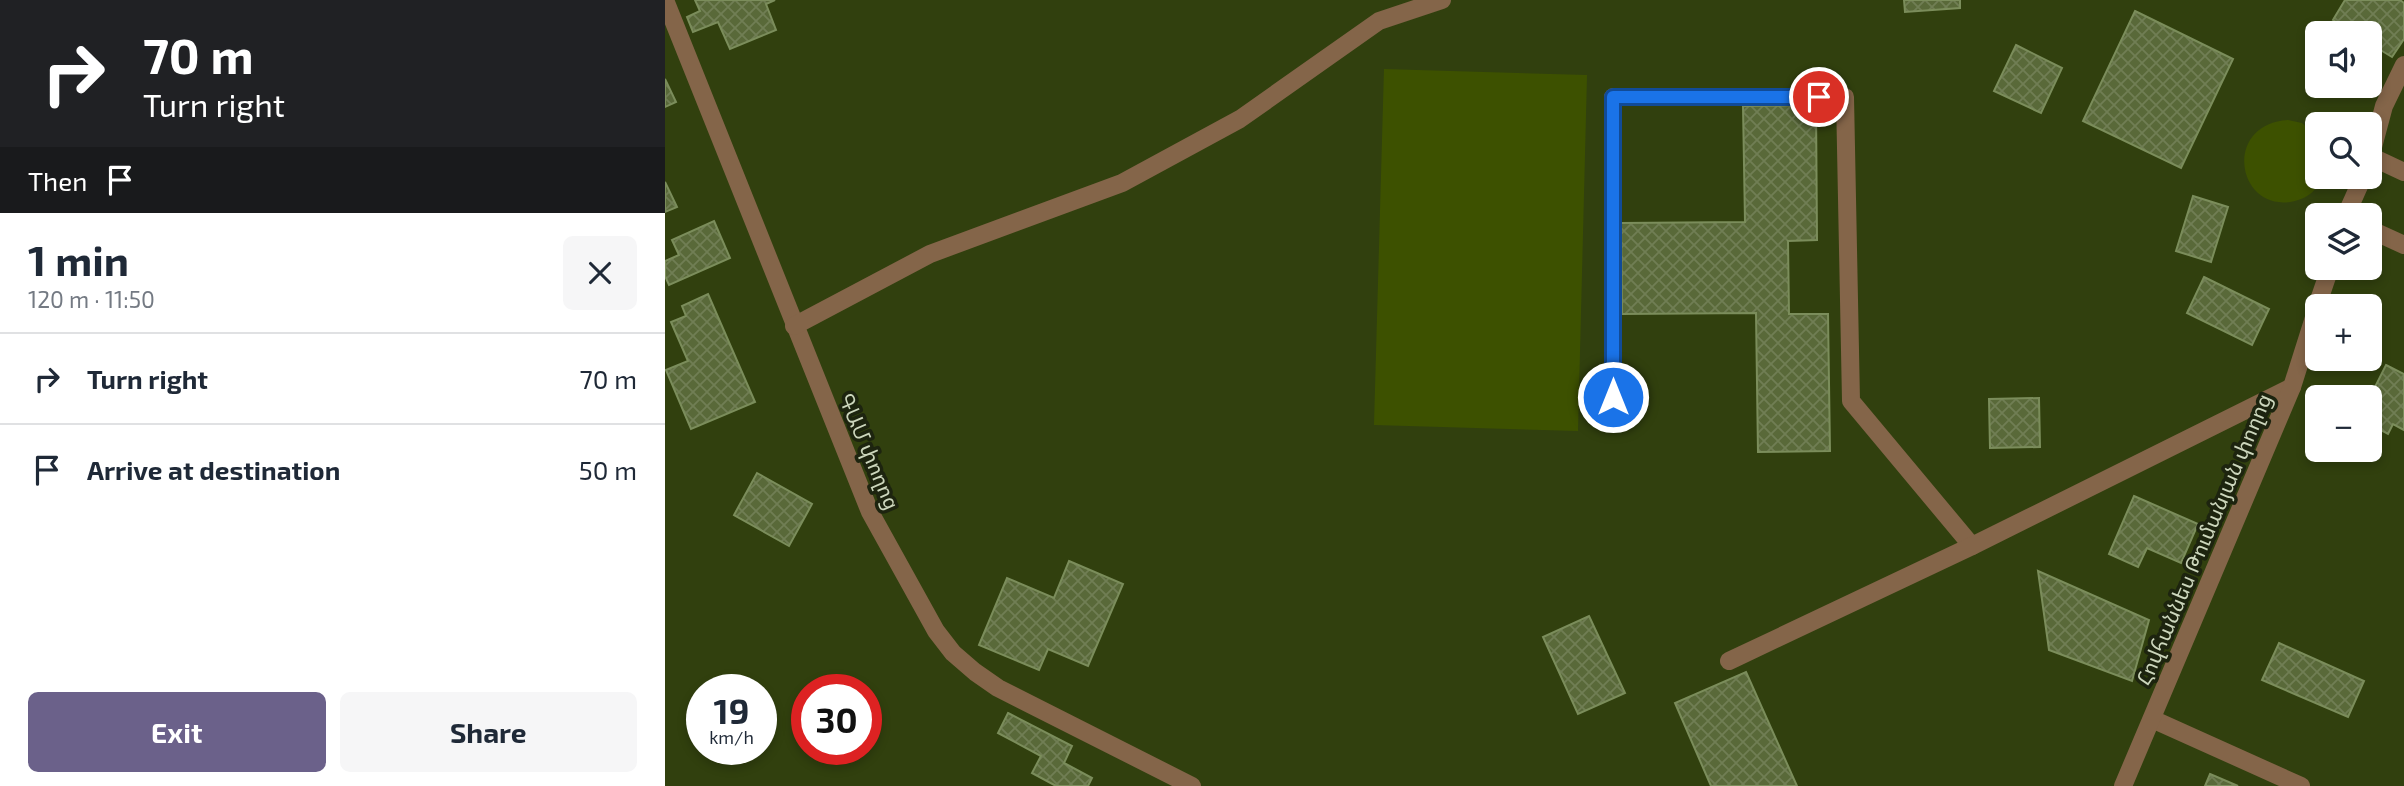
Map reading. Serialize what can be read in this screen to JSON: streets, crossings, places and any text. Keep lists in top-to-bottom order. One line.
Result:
{"streets":{"street":["ԳԱՄ փողոց","Հովհաննես Թումանյան փողոց"]},"page":{"turn":["70 m","Turn right"],"map_buttons":["+","−"],"then":"Then","heading":["1 min","120 m · 11:50"],"list":[{"name":"Turn right","value":"70 m"},{"name":"Arrive at destination","value":"50 m"}],"speed":"19 km/h","limit":"30","buttons":["Exit","Share"]}}
